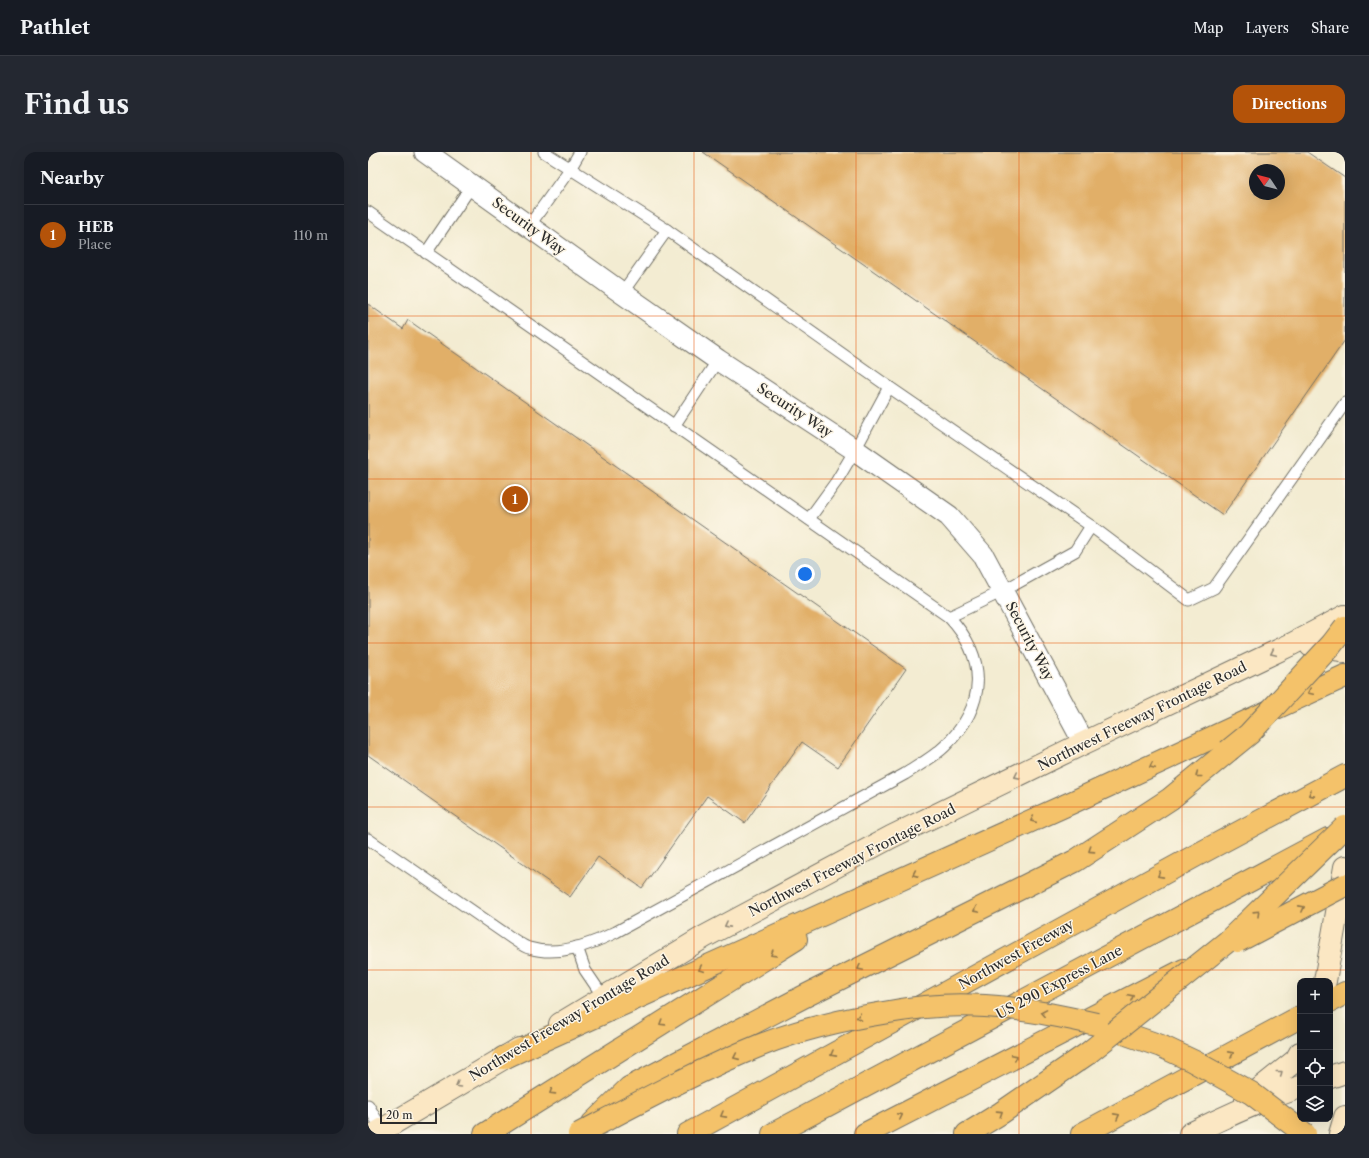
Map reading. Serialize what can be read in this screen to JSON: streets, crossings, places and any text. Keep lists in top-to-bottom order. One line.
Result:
{"streets":{"highway":["Northwest Freeway","US 290 Express Lane"],"main road":["Northwest Freeway Frontage Road"],"street":["Security Way"]},"crossings":[["Security Way","Northwest Freeway Frontage Road"]],"one_way":["Northwest Freeway Frontage Road"],"scale_bar":"20 m","north":"top left","page":{"header":"Pathlet","nav":["Map","Layers","Share"],"buttons":"Directions","title":"Find us","heading":"Nearby","list":[{"mark":"1","name":"HEB","note":"Place","value":"110 m"}],"pins":"1","map_buttons":["+","−"],"scale":"20 m"}}
